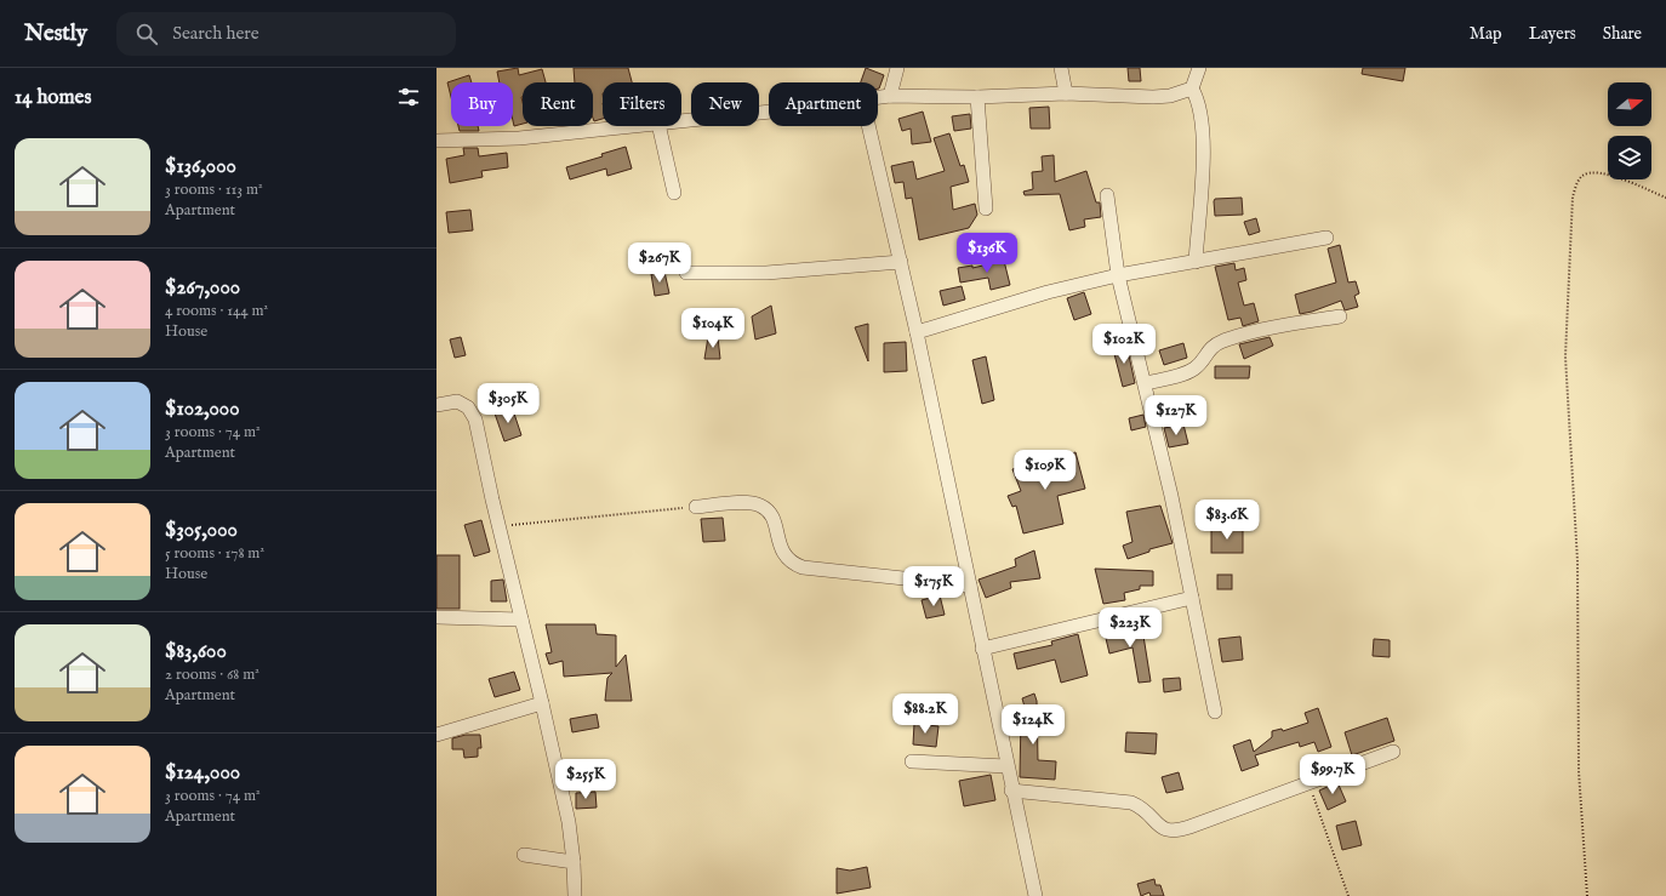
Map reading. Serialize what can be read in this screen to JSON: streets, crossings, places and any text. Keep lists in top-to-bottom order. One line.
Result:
{"north":"right","page":{"header":"Nestly","search":"Search here","nav":["Map","Layers","Share"],"heading":"14 homes","chip":["Buy","Rent","Filters","New","Apartment"],"list":[{"name":"$136,000","note":"3 rooms · 113 m² · Apartment"},{"name":"$267,000","note":"4 rooms · 144 m² · House"},{"name":"$102,000","note":"3 rooms · 74 m² · Apartment"},{"name":"$305,000","note":"5 rooms · 178 m² · House"},{"name":"$83,600","note":"2 rooms · 68 m² · Apartment"},{"name":"$124,000","note":"3 rooms · 74 m² · Apartment"}],"price":["$136K","$267K","$104K","$102K","$305K","$127K","$109K","$83.6K","$175K","$223K","$88.2K","$124K","$99.7K","$255K"]}}
